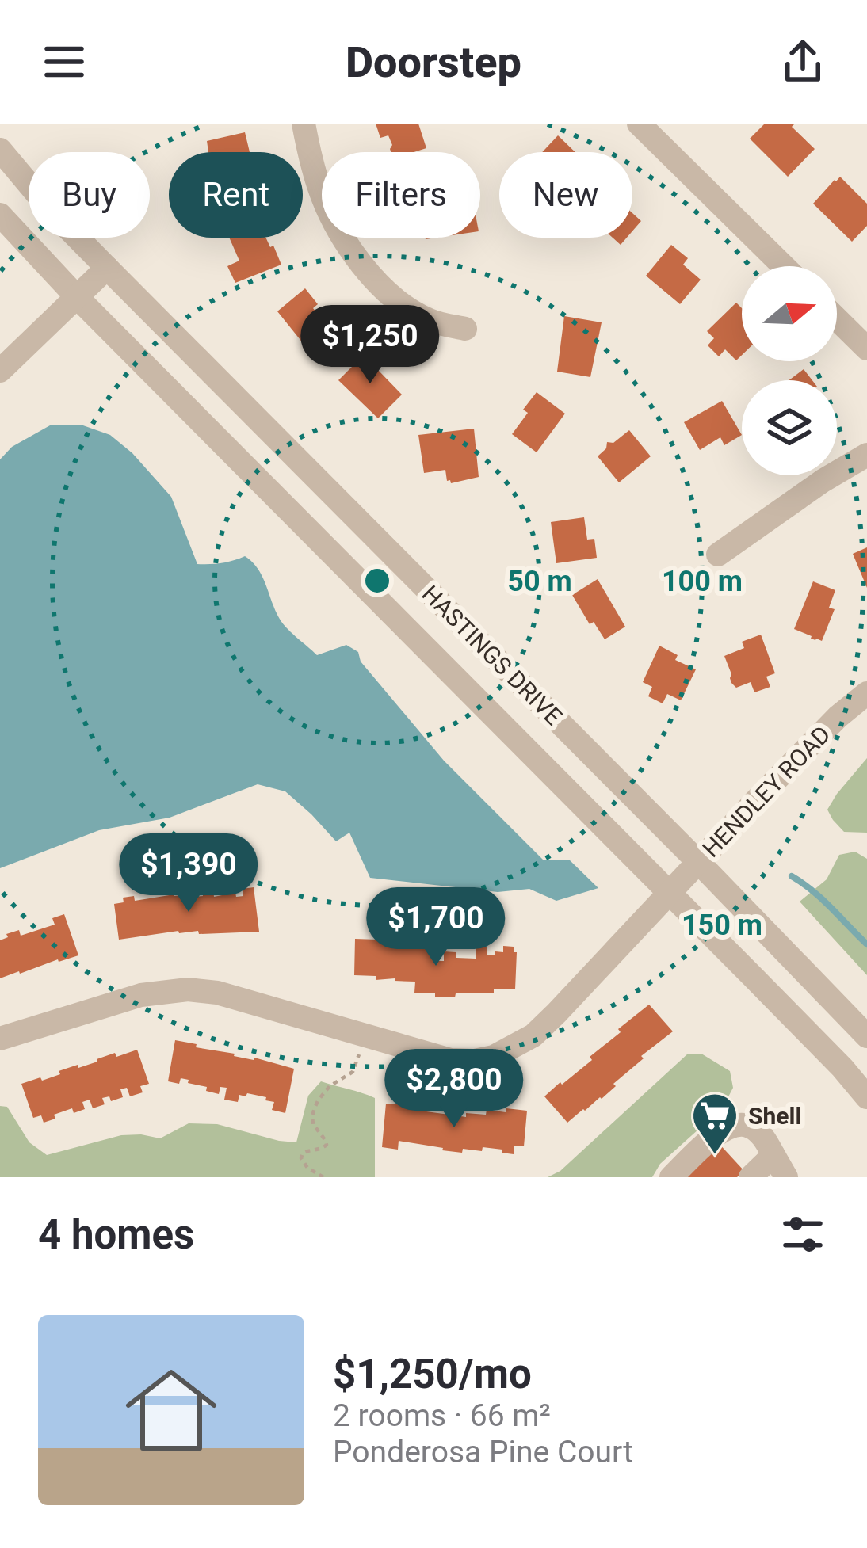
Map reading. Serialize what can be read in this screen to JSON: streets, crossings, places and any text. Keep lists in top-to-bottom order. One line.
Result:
{"streets":{"street":["HASTINGS DRIVE","HENDLEY ROAD"]},"crossings":[["HASTINGS DRIVE","HENDLEY ROAD"]],"places":{"supermarket":["Shell"]},"north":"right","page":{"header":"Doorstep","chip":["Buy","Rent","Filters","New"],"price":["$1,250","$1,390","$1,700","$2,800"],"heading":"4 homes","list":[{"name":"$1,250/mo","note":"2 rooms · 66 m² · Ponderosa Pine Court"}]},"rings":["50 m","100 m","150 m"]}
